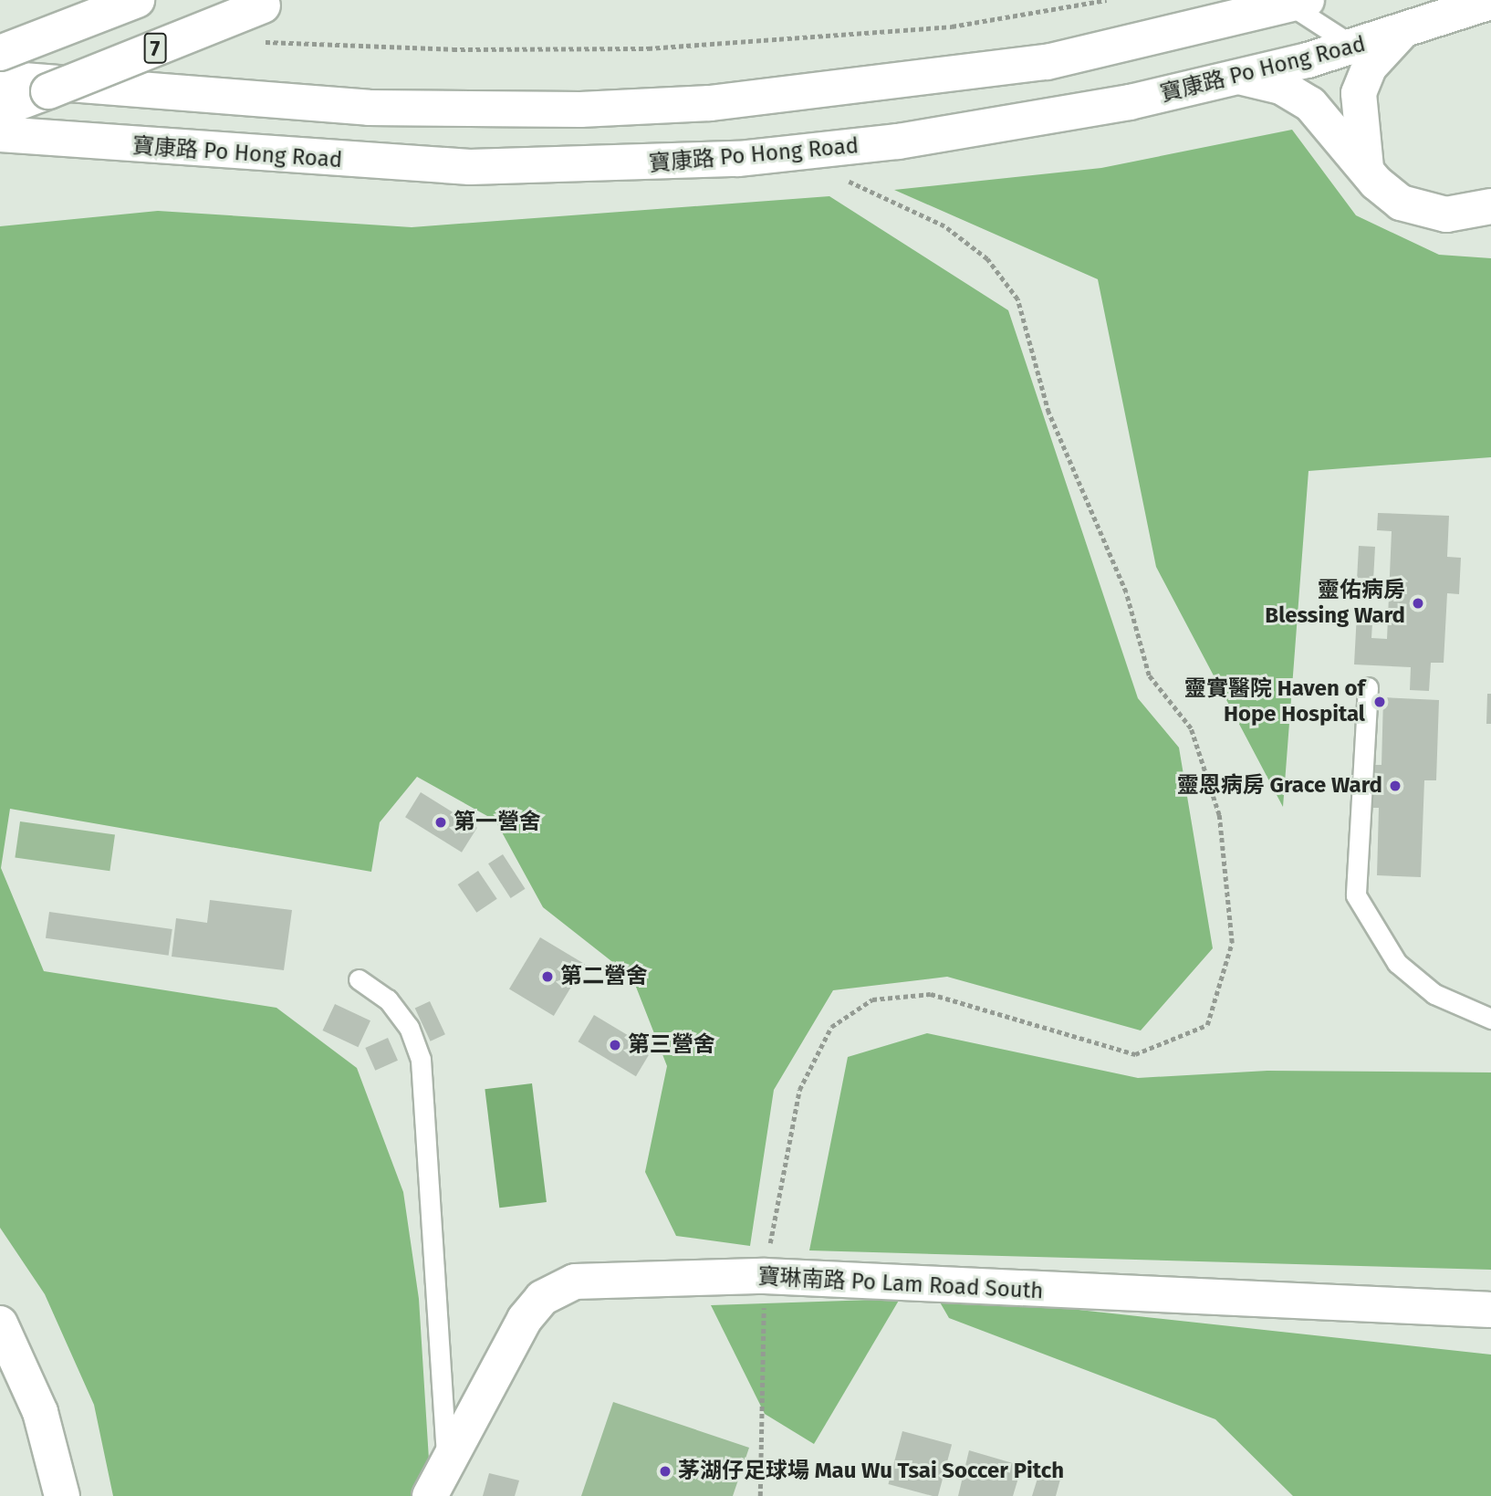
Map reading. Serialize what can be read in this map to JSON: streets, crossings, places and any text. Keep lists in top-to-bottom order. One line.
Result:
{"streets":{"main road":["7","寶康路 Po Hong Road","寶琳南路 Po Lam Road South"]},"places":["靈佑病房 Blessing Ward","靈實醫院 Haven of Hope Hospital","靈恩病房 Grace Ward","第一營舍","第二營舍","第三營舍","茅湖仔足球場 Mau Wu Tsai Soccer Pitch"]}
